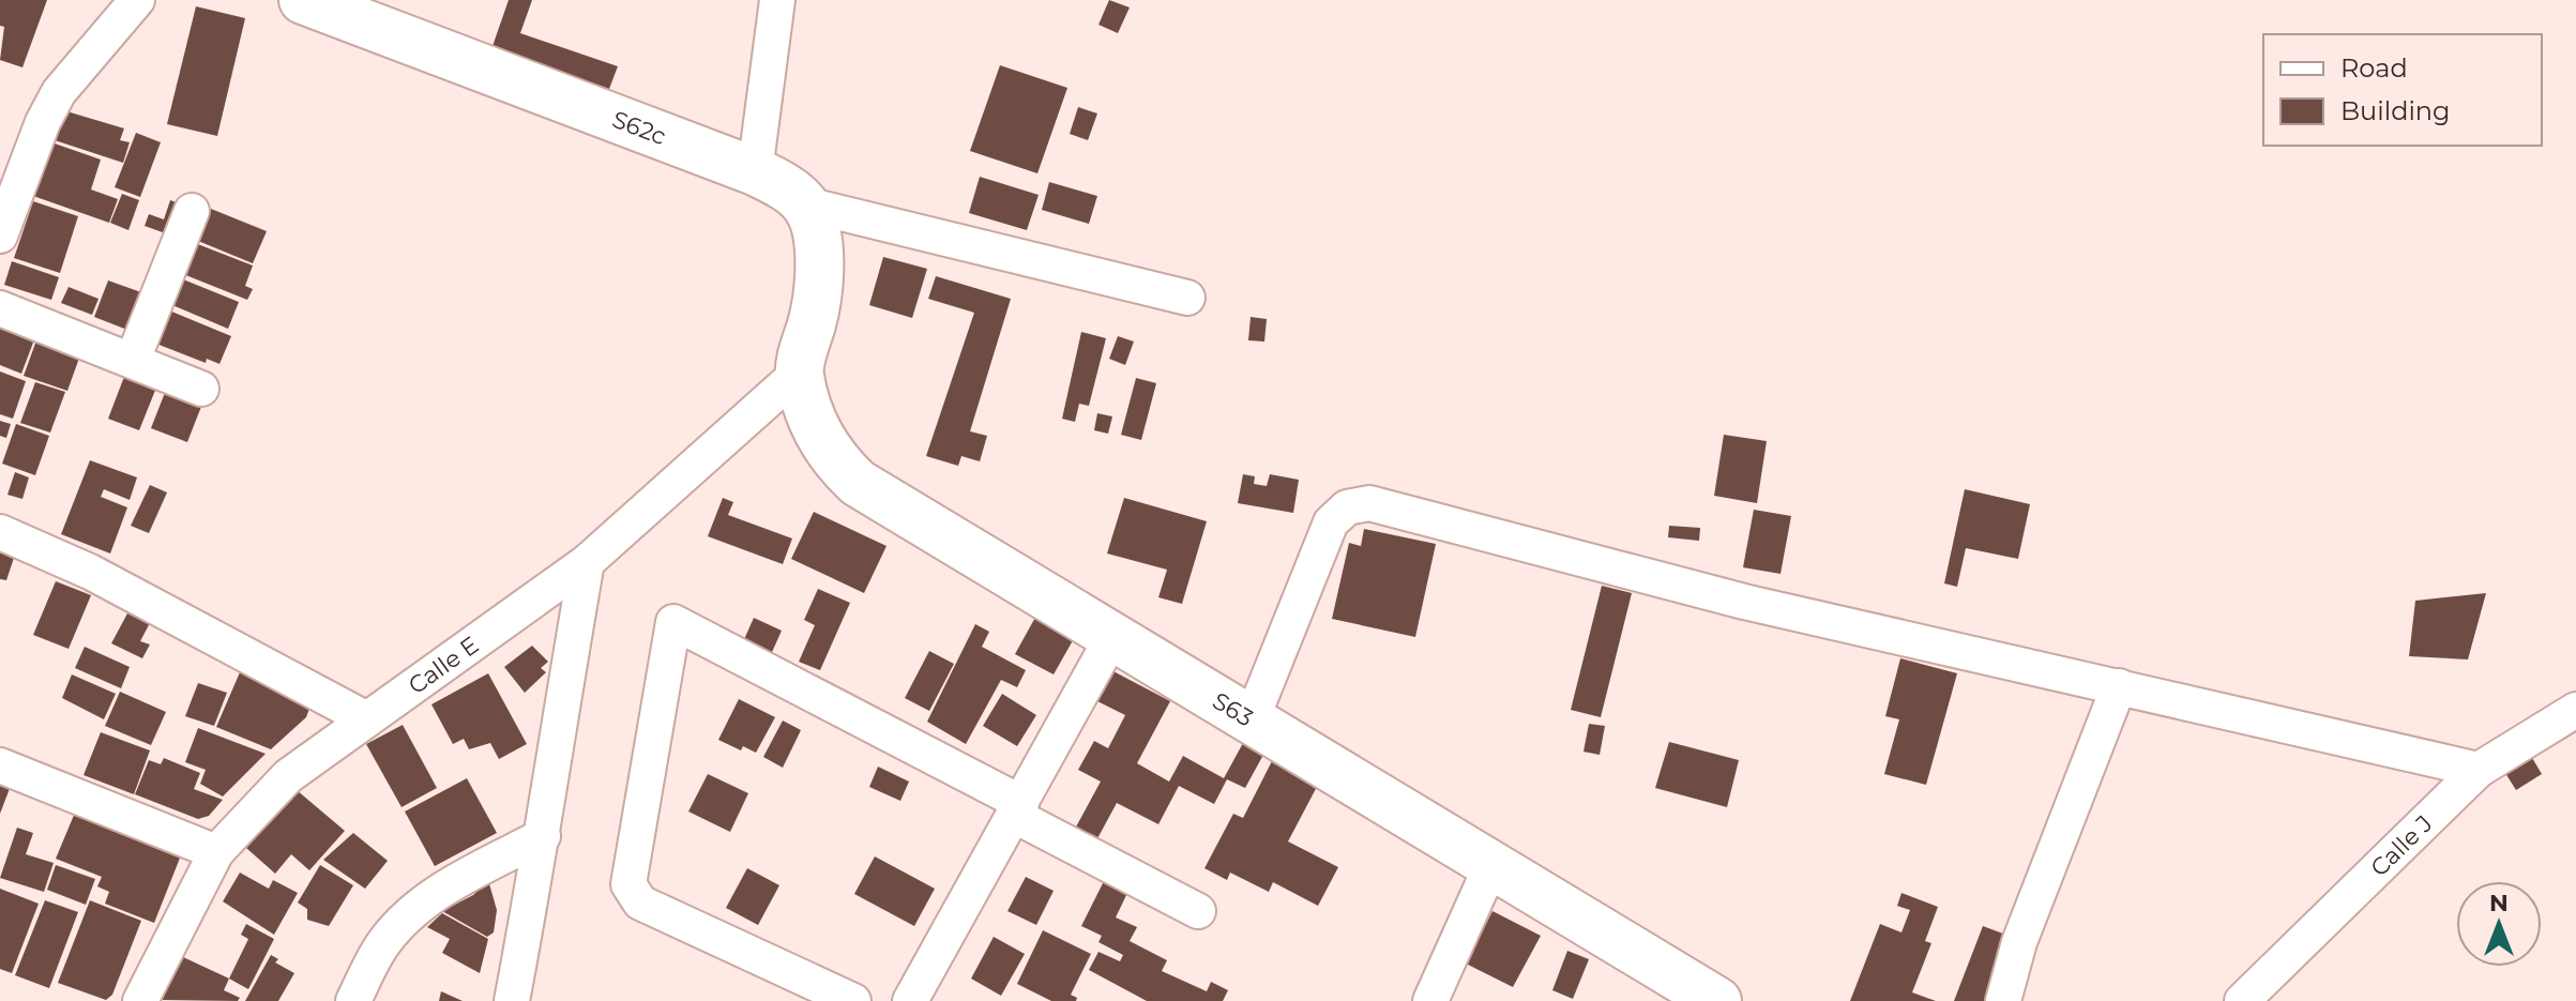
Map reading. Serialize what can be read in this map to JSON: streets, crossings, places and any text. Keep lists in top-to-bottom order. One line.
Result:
{"streets":{"main road":["S62c","S63"],"street":["Calle E","Calle J"]},"crossings":[["Calle E","S63"]],"legend":["Road","Building"],"north":"top"}
